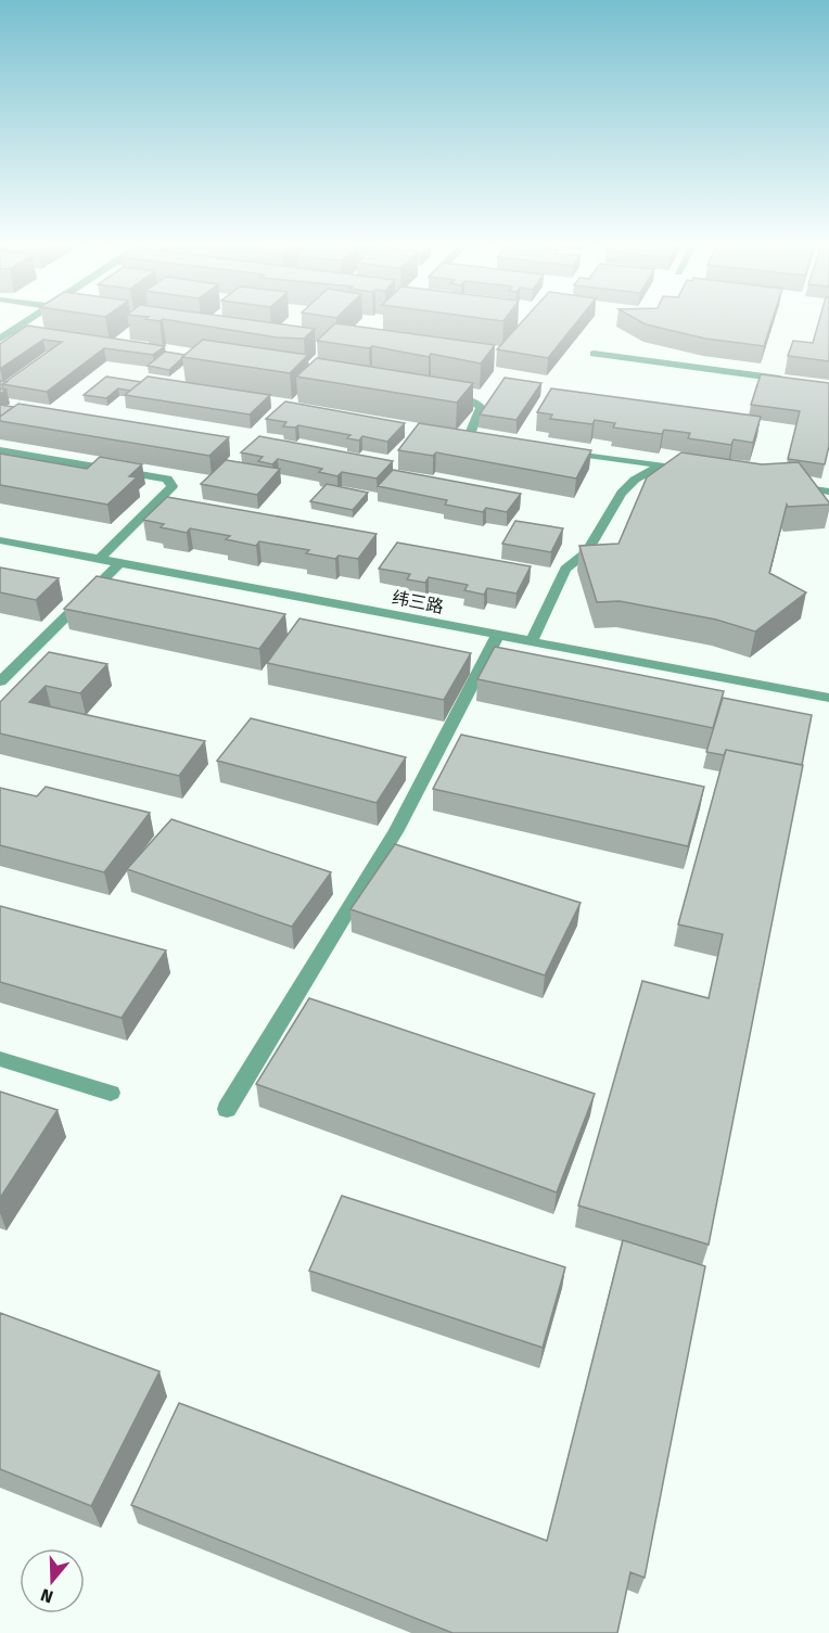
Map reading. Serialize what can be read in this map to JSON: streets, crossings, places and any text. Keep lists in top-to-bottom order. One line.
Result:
{"streets":{"street":["纬三路"]},"north":"bottom"}
